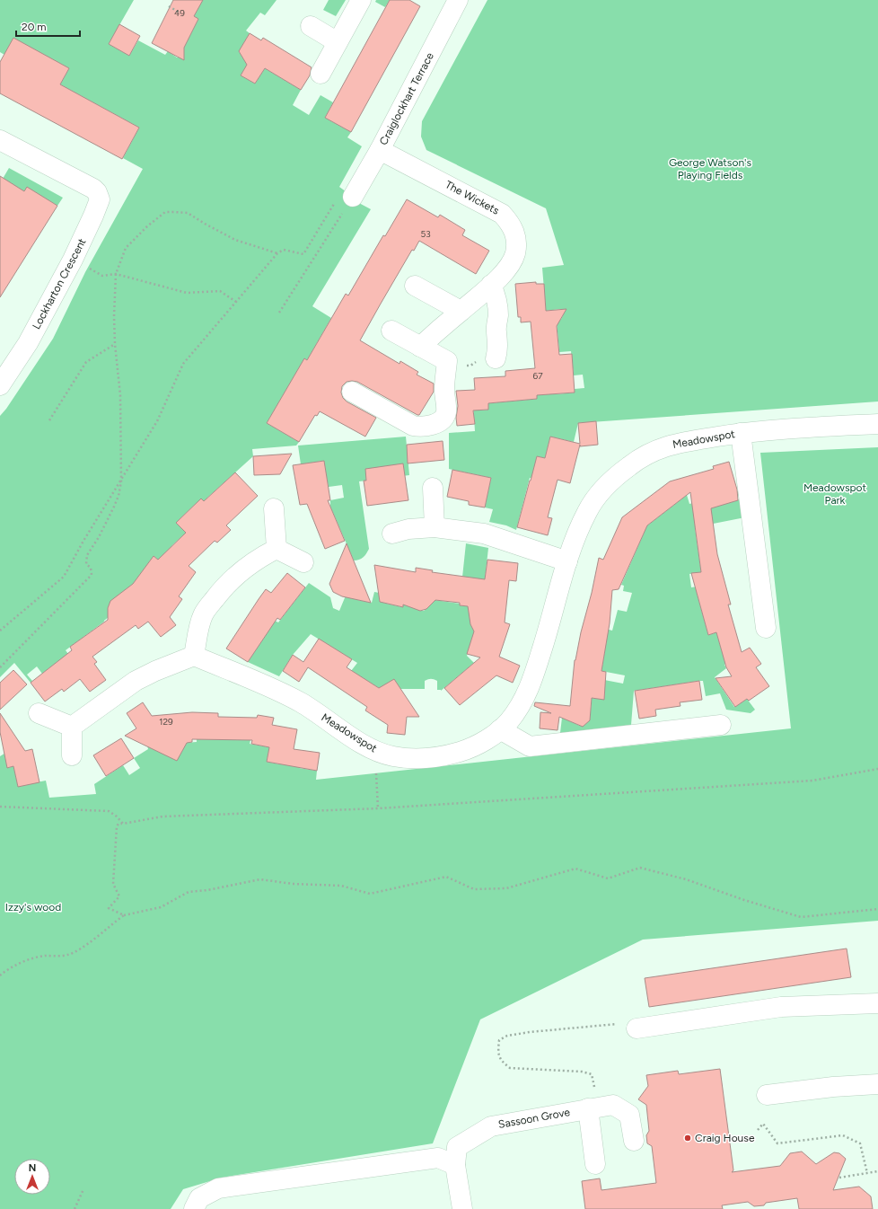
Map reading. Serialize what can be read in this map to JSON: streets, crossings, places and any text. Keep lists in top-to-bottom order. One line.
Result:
{"streets":{"street":["Craiglockhart Terrace","The Wickets","Lockharton Crescent","Meadowspot","Sassoon Grove"]},"crossings":[["Craiglockhart Terrace","The Wickets"]],"parks":["George Watson's Playing Fields","Meadowspot Park","Izzy's wood"],"places":["Craig House"],"house_numbers":["49","53","67","129"],"scale_bar":"20 m","north":"top"}
